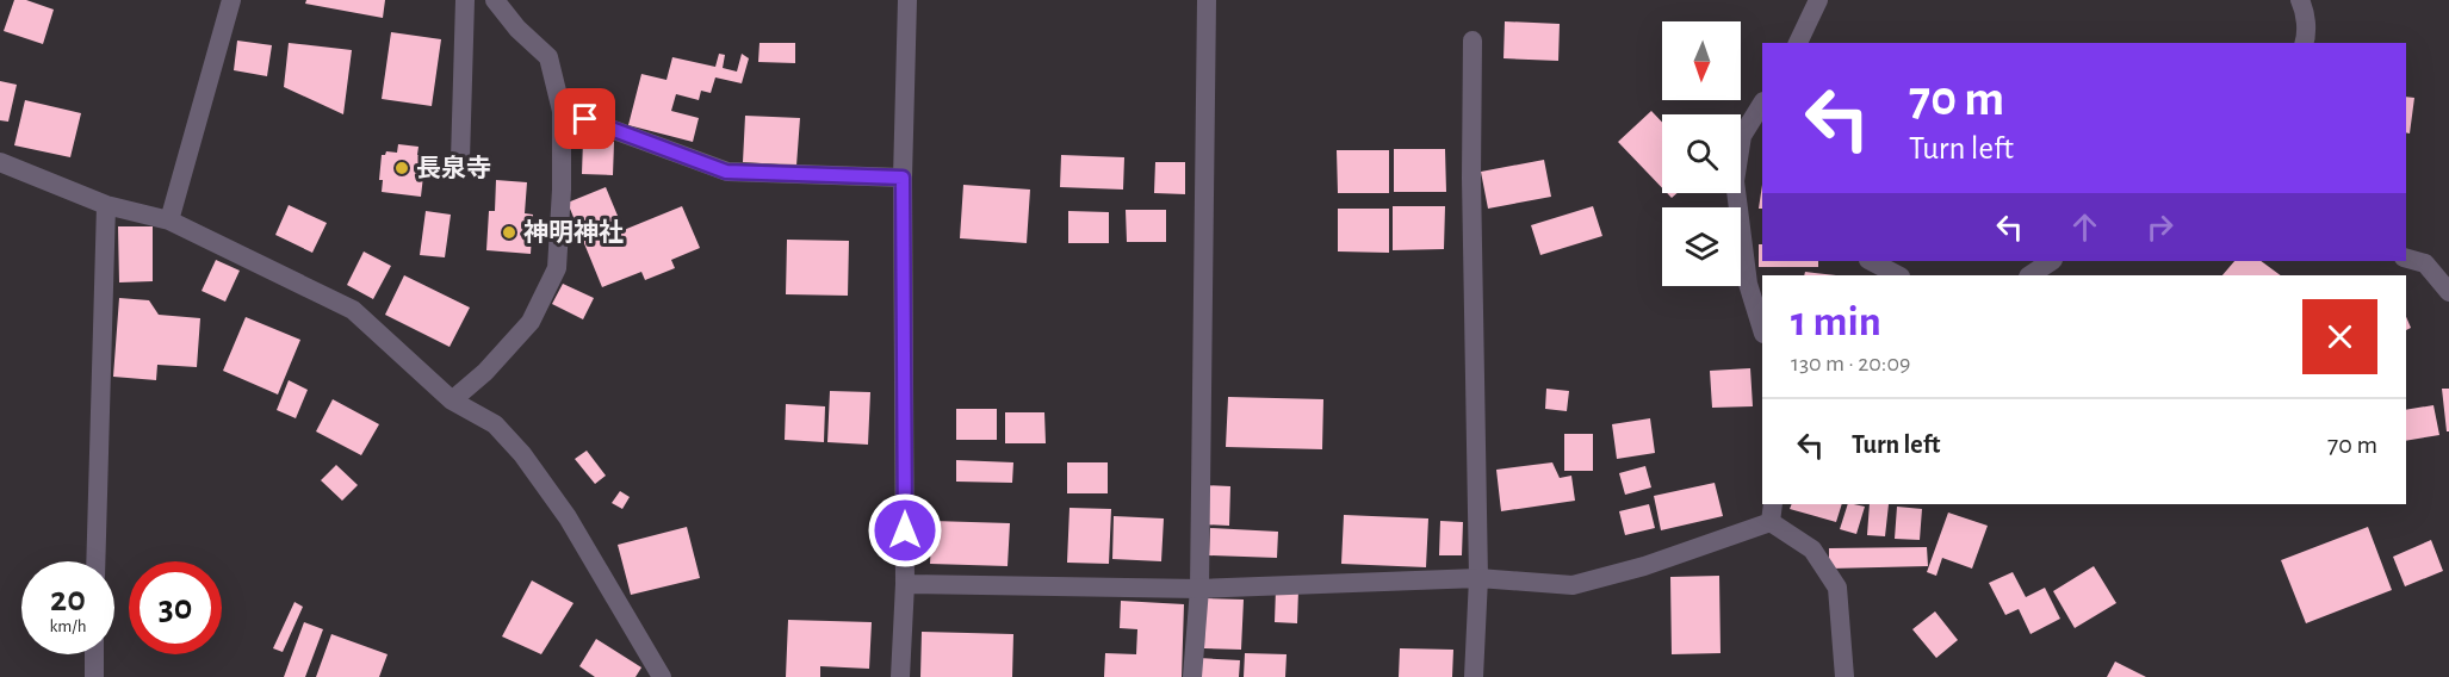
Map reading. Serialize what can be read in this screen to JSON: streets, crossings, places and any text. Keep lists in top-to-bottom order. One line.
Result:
{"places":["長泉寺","神明神社"],"north":"bottom","page":{"turn":["70 m","Turn left"],"heading":["1 min","130 m · 20:09"],"list":[{"name":"Turn left","value":"70 m"}],"speed":"20 km/h","limit":"30"}}
